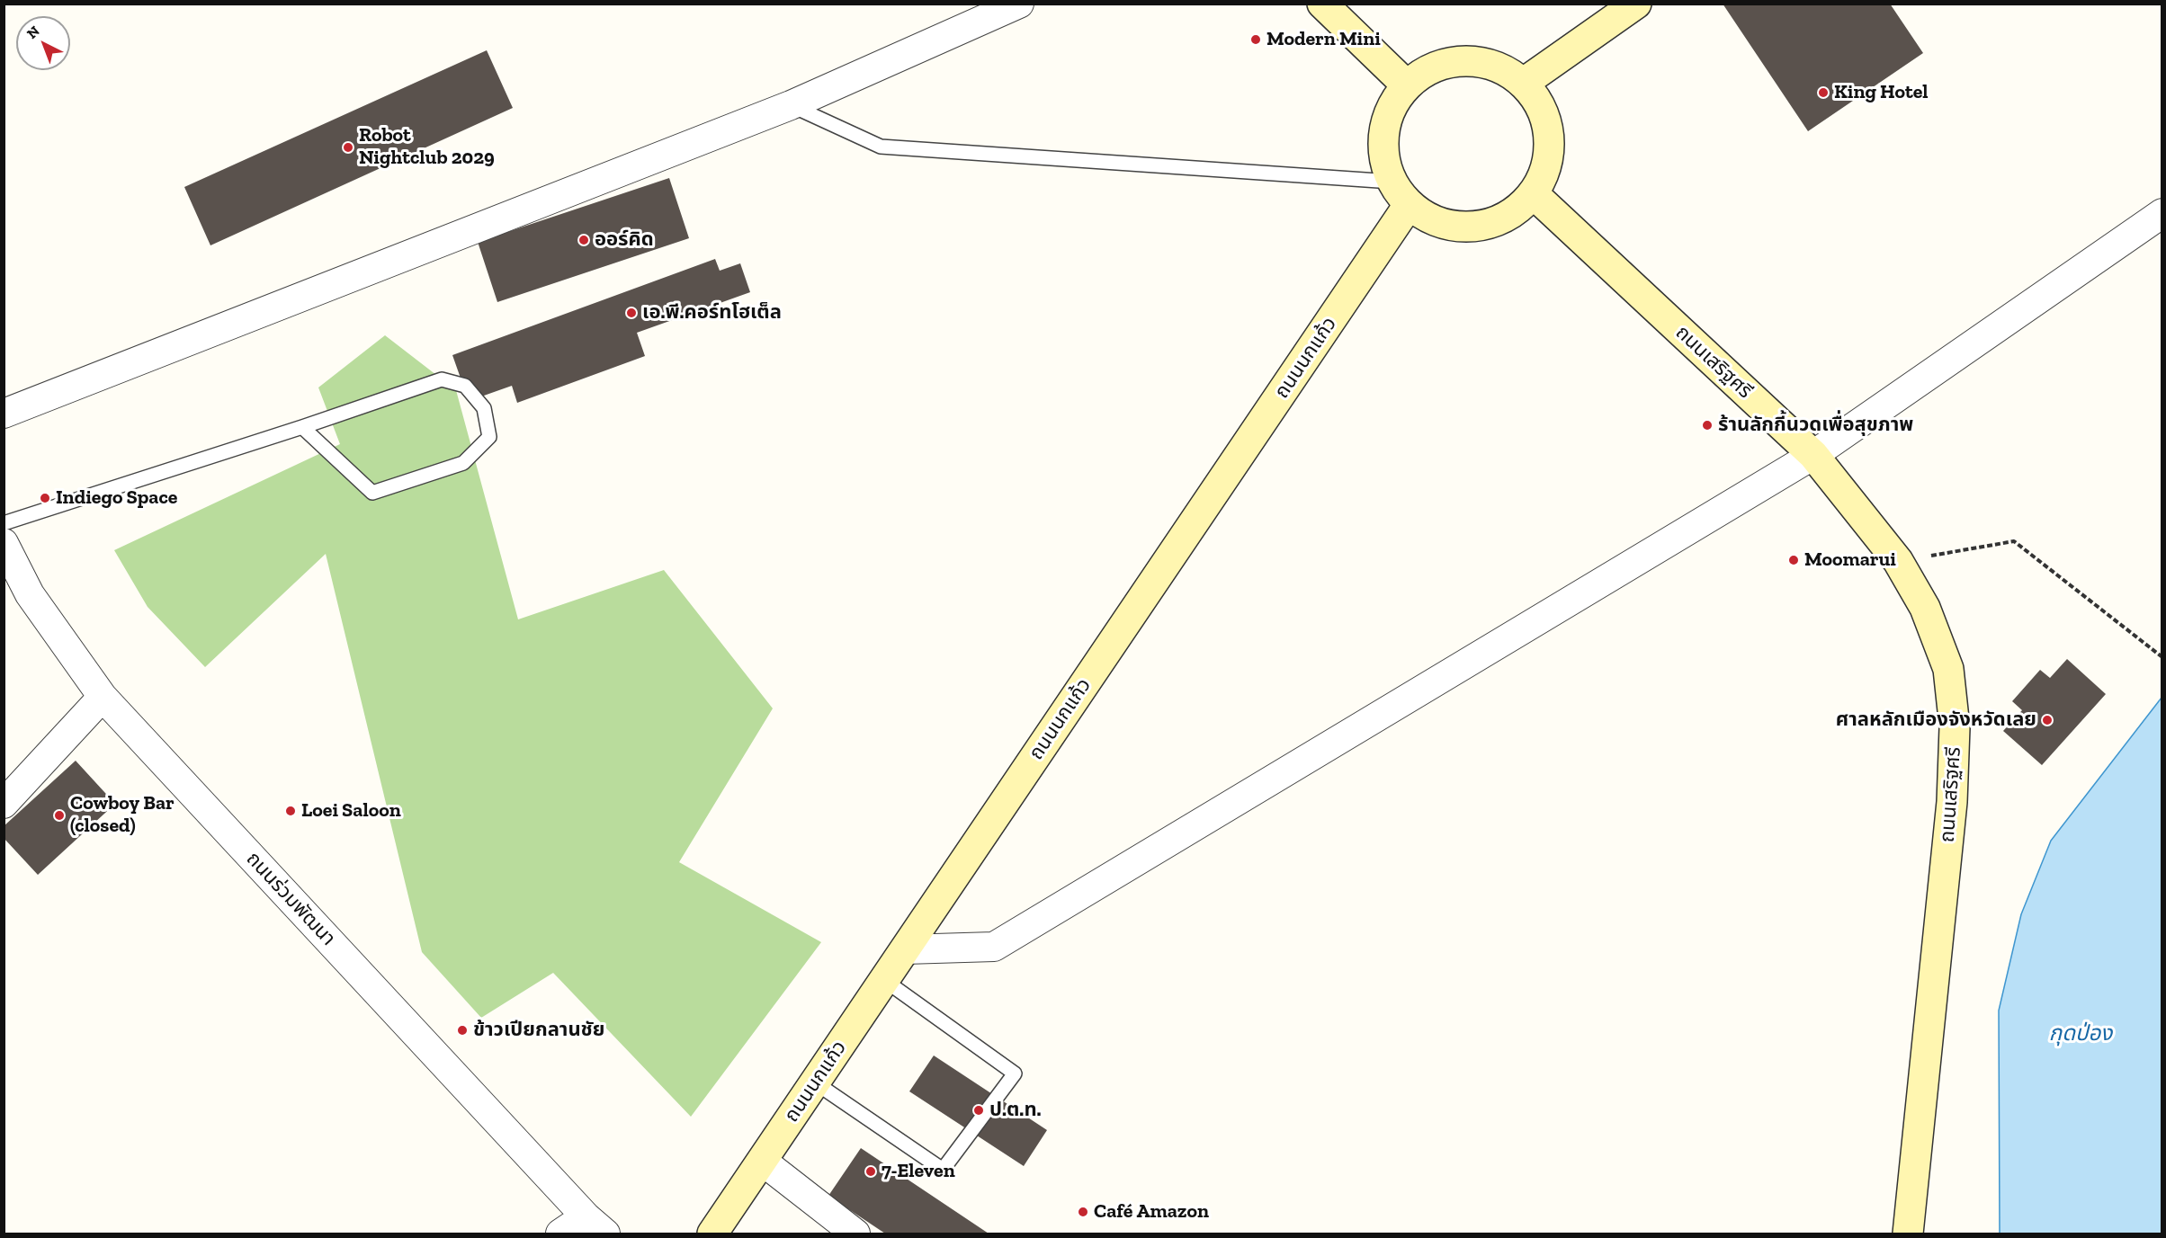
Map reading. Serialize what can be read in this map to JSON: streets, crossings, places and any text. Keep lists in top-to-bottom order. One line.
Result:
{"streets":{"main road":["ถนนนกแก้ว","ถนนเสริฐศรี"],"street":["ถนนร่วมพัฒนา"]},"crossings":[["ถนนนกแก้ว","ถนนเสริฐศรี"]],"water":["กุดป่อง"],"places":["Modern Mini","King Hotel","Robot Nightclub 2029","ออร์คิด","เอ.พี.คอร์ทโฮเต็ล","ร้านลักกี้นวดเพื่อสุขภาพ","Indiego Space","Moomarui","ศาลหลักเมืองจังหวัดเลย","Loei Saloon","Cowboy Bar (closed)","ข้าวเปียกลานชัย","ป.ต.ท.","7-Eleven","Café Amazon"],"north":"top left"}
